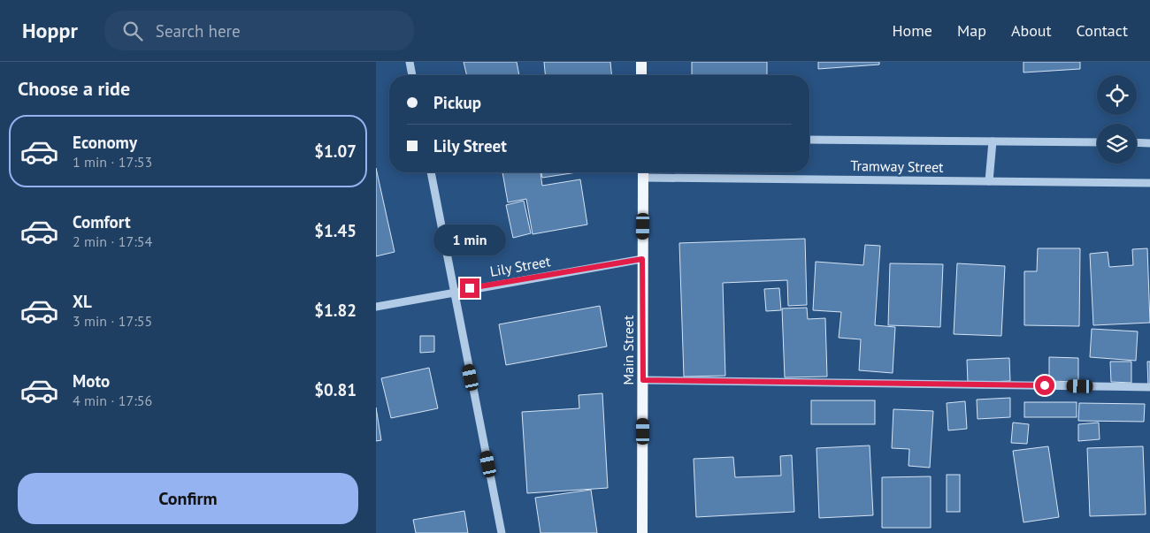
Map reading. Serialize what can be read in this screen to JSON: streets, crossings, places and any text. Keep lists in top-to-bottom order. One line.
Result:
{"streets":{"main road":["Main Street"],"street":["Tramway Street","Lily Street"]},"crossings":[["Tramway Street","Main Street"],["Lily Street","Main Street"]],"page":{"header":"Hoppr","search":"Search here","nav":["Home","Map","About","Contact"],"heading":"Choose a ride","banner":["Pickup","Lily Street"],"list":[{"name":"Economy","note":"1 min · 17:53","value":"$1.07"},{"name":"Comfort","note":"2 min · 17:54","value":"$1.45"},{"name":"XL","note":"3 min · 17:55","value":"$1.82"},{"name":"Moto","note":"4 min · 17:56","value":"$0.81"}],"bubble":"1 min","buttons":"Confirm"}}
